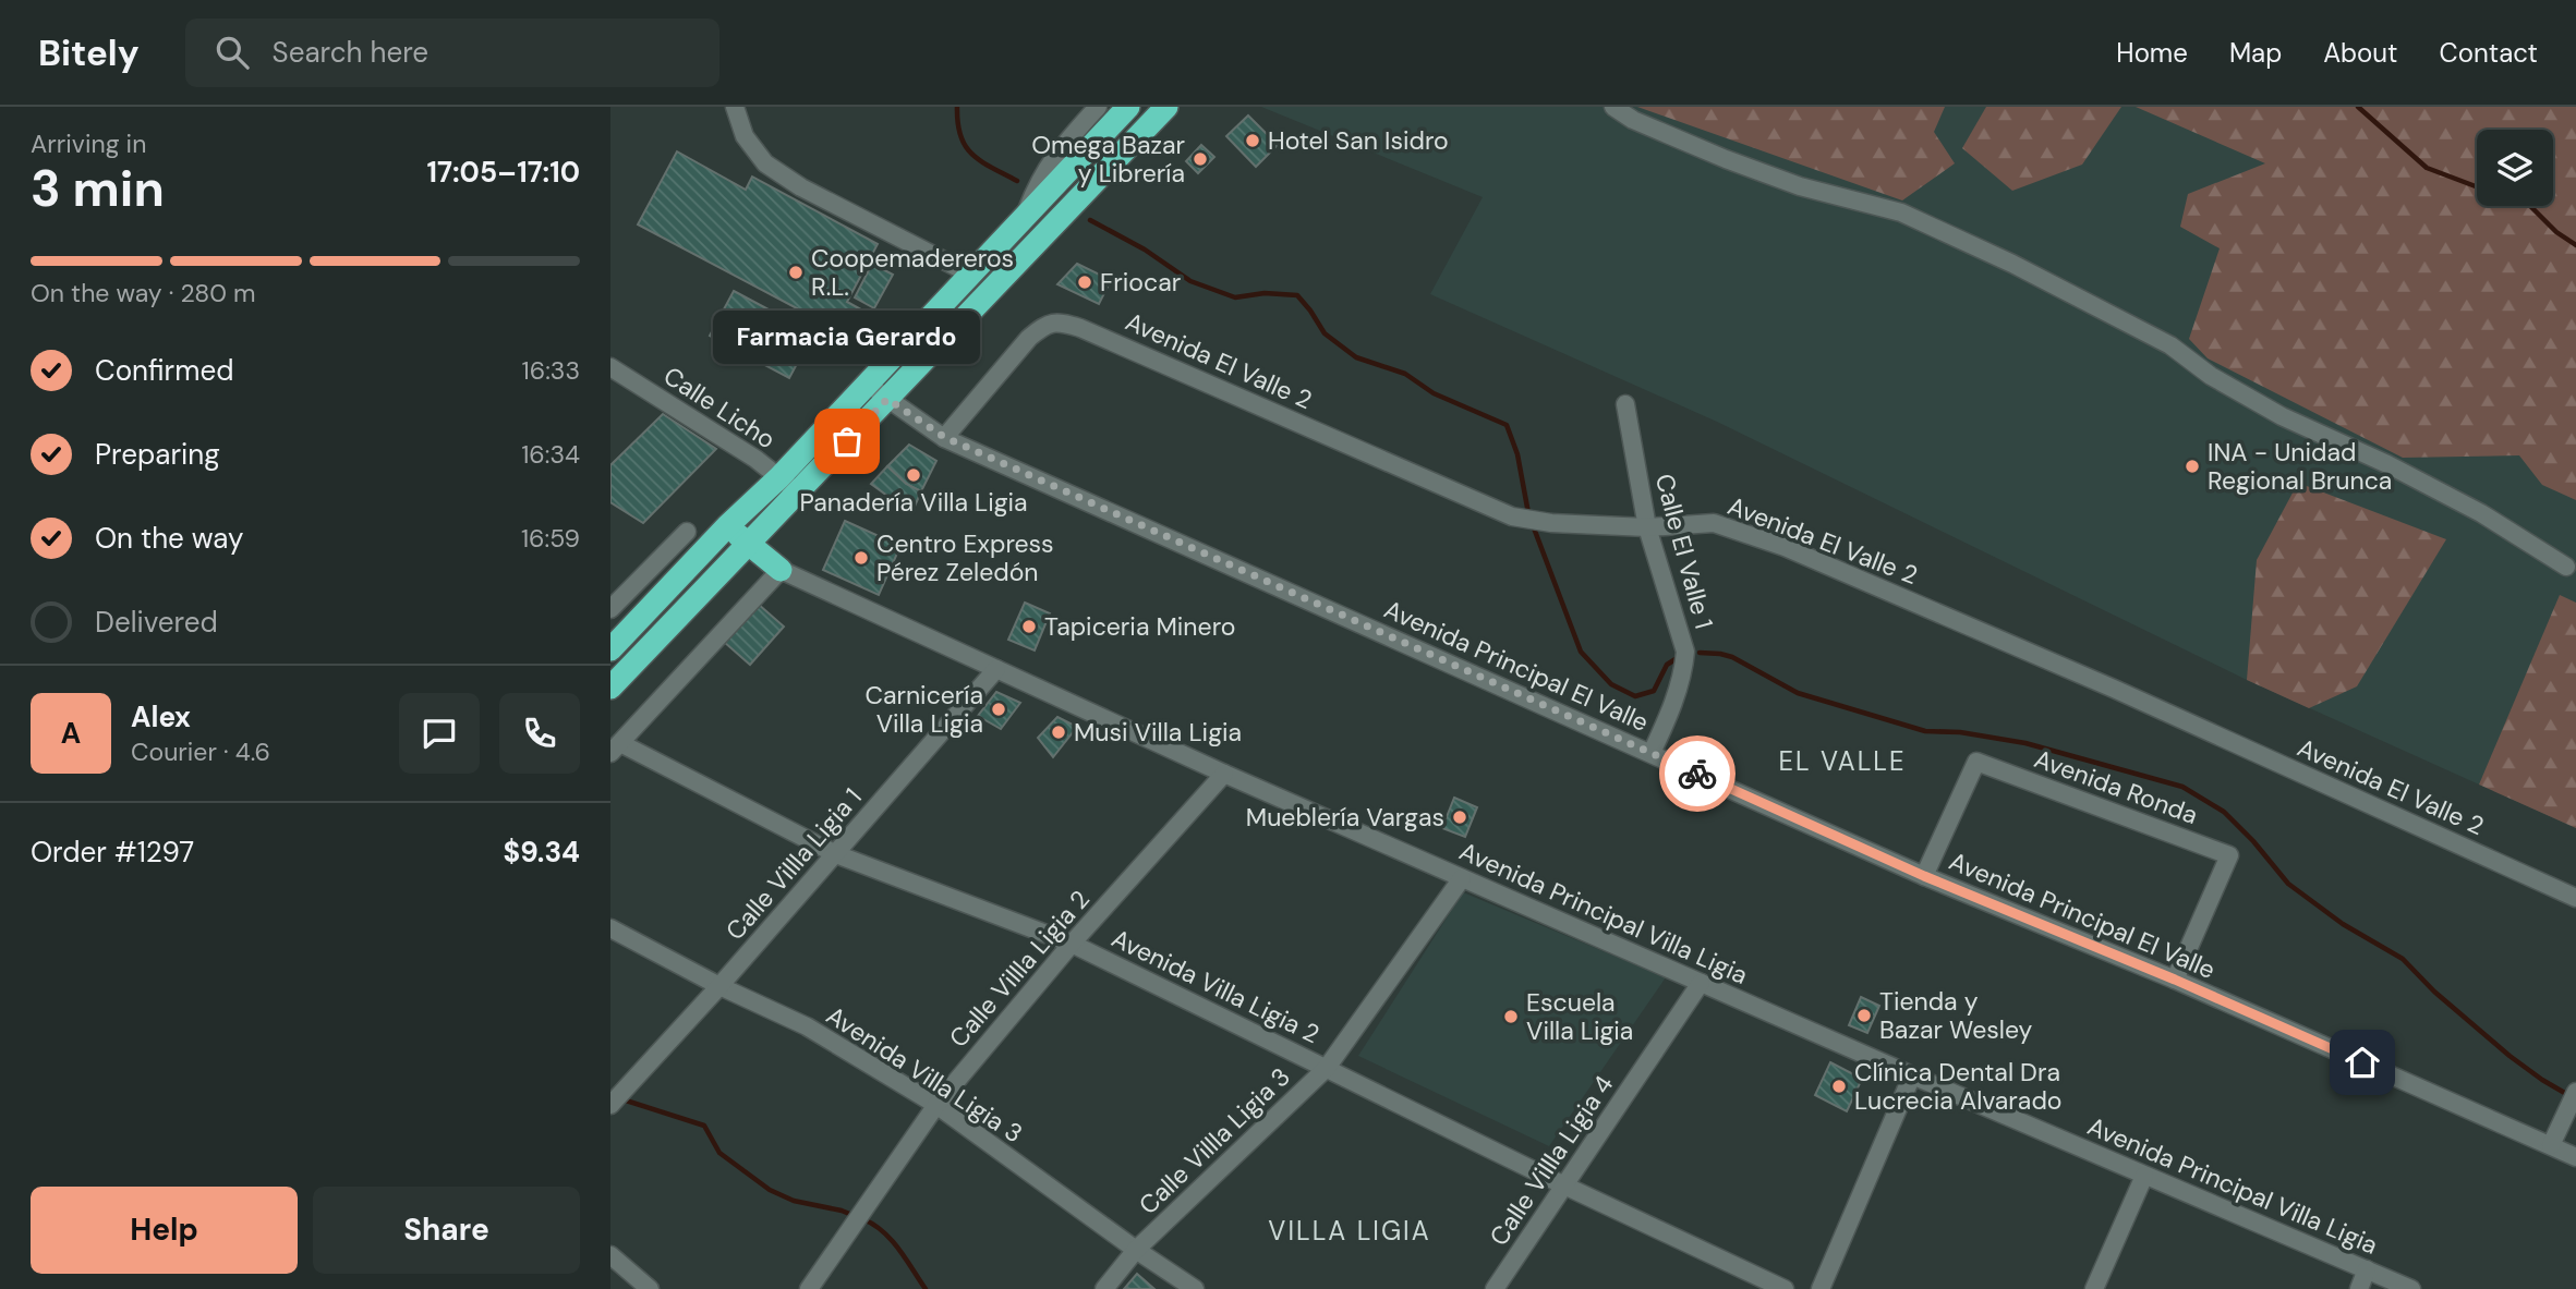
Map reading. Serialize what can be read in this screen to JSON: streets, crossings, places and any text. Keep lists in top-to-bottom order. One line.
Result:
{"streets":{"street":["Avenida El Valle 2","Calle Licho","Calle El Valle 1","Avenida Principal El Valle","Avenida Ronda","Calle Villla Ligia 1","Avenida Principal Villa Ligia","Calle Villla Ligia 2","Avenida Villa Ligia 2","Avenida Villa Ligia 3","Calle Villla Ligia 3","Calle Villla Ligia 4"]},"crossings":[["Avenida El Valle 2","Calle El Valle 1"],["Avenida El Valle 2","Avenida Principal El Valle"],["Calle El Valle 1","Avenida Principal El Valle"],["Avenida Principal El Valle","Avenida Ronda"],["Calle Villla Ligia 1","Avenida Principal Villa Ligia"],["Calle Villla Ligia 1","Avenida Villa Ligia 2"],["Calle Villla Ligia 1","Avenida Villa Ligia 3"],["Avenida Principal Villa Ligia","Calle Villla Ligia 2"],["Avenida Principal Villa Ligia","Calle Villla Ligia 3"],["Avenida Principal Villa Ligia","Calle Villla Ligia 4"],["Calle Villla Ligia 2","Avenida Villa Ligia 2"],["Calle Villla Ligia 2","Avenida Villa Ligia 3"],["Avenida Villa Ligia 2","Calle Villla Ligia 3"],["Avenida Villa Ligia 2","Calle Villla Ligia 4"],["Avenida Villa Ligia 3","Calle Villla Ligia 3"]],"districts":["EL VALLE","VILLA LIGIA"],"places":["Hotel San Isidro","Omega Bazar y Librería","Coopemadereros R.L.","Friocar","Farmacia Gerardo","INA - Unidad Regional Brunca","Panadería Villa Ligia","Centro Express Pérez Zeledón","Tapiceria Minero","Carnicería Villa Ligia","Musi Villa Ligia","Mueblería Vargas","Tienda y Bazar Wesley","Escuela Villa Ligia","Clínica Dental Dra Lucrecia Alvarado"],"page":{"header":"Bitely","search":"Search here","nav":["Home","Map","About","Contact"],"heading":["3 min","Arriving in","17:05–17:10"],"panel":["Alex","Courier · 4.6","Order #1297","$9.34"],"bar":"On the way · 280 m","bubble":"Farmacia Gerardo","list":[["Confirmed","16:33"],["Preparing","16:34"],["On the way","16:59"],"Delivered"],"round":"A","buttons":["Help","Share"]}}
